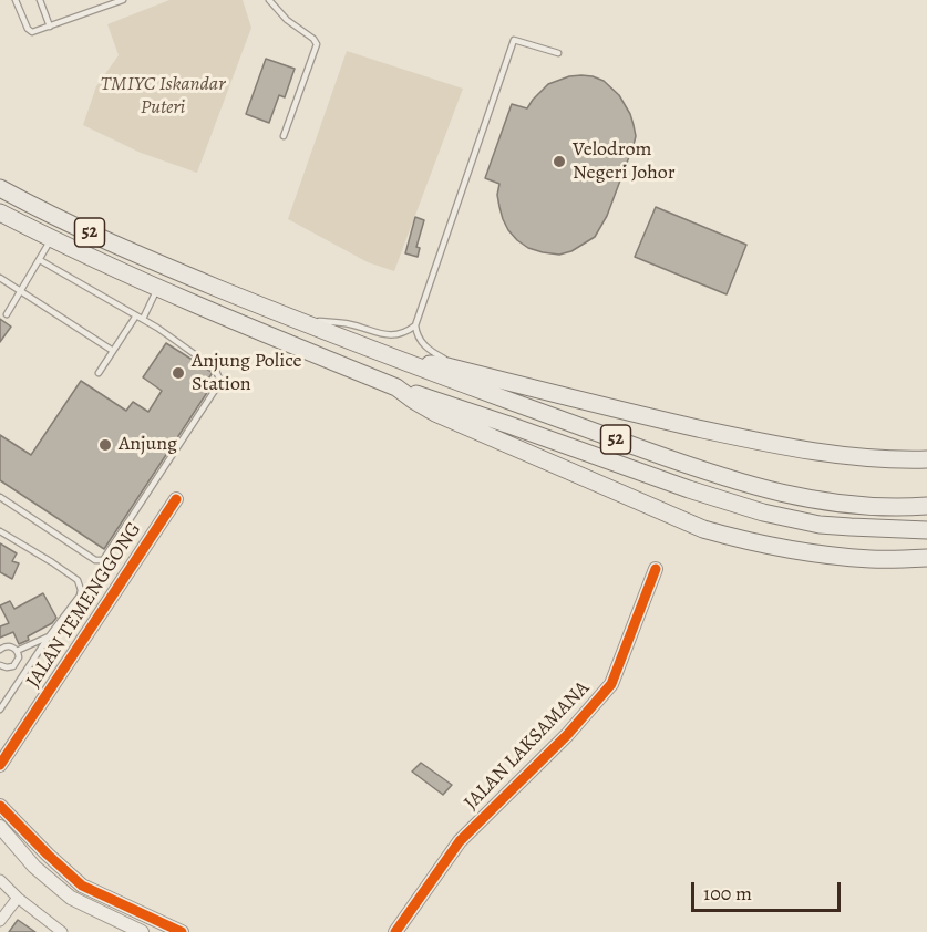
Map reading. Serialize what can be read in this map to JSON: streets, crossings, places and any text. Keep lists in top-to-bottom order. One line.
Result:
{"streets":{"highway":["52"],"street":["JALAN TEMENGGONG","JALAN LAKSAMANA"]},"parks":["TMIYC Iskandar Puteri"],"places":["Velodrom Negeri Johor","Anjung Police Station","Anjung"],"scale_bar":"100 m"}
